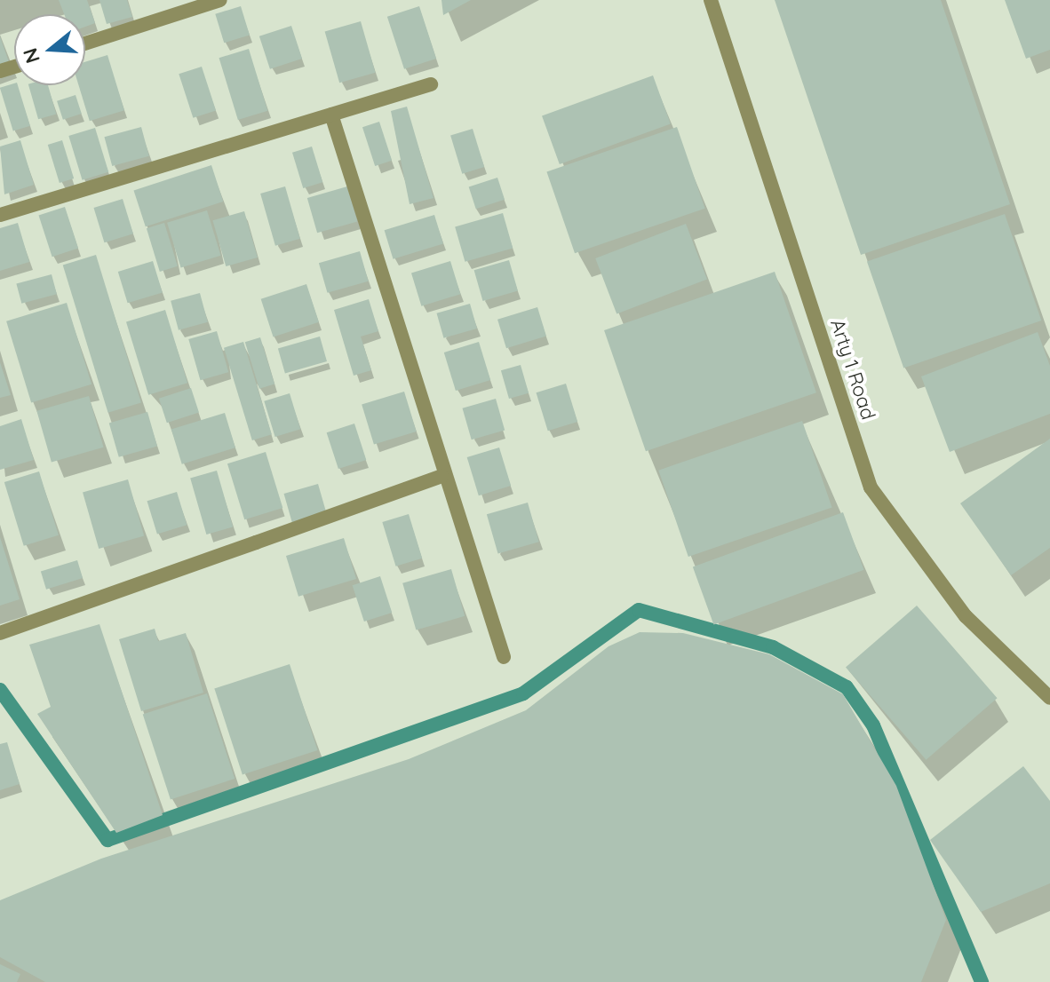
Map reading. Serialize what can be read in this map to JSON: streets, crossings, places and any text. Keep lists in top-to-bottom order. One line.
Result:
{"streets":{"street":["Arty 1 Road"]},"north":"left"}
